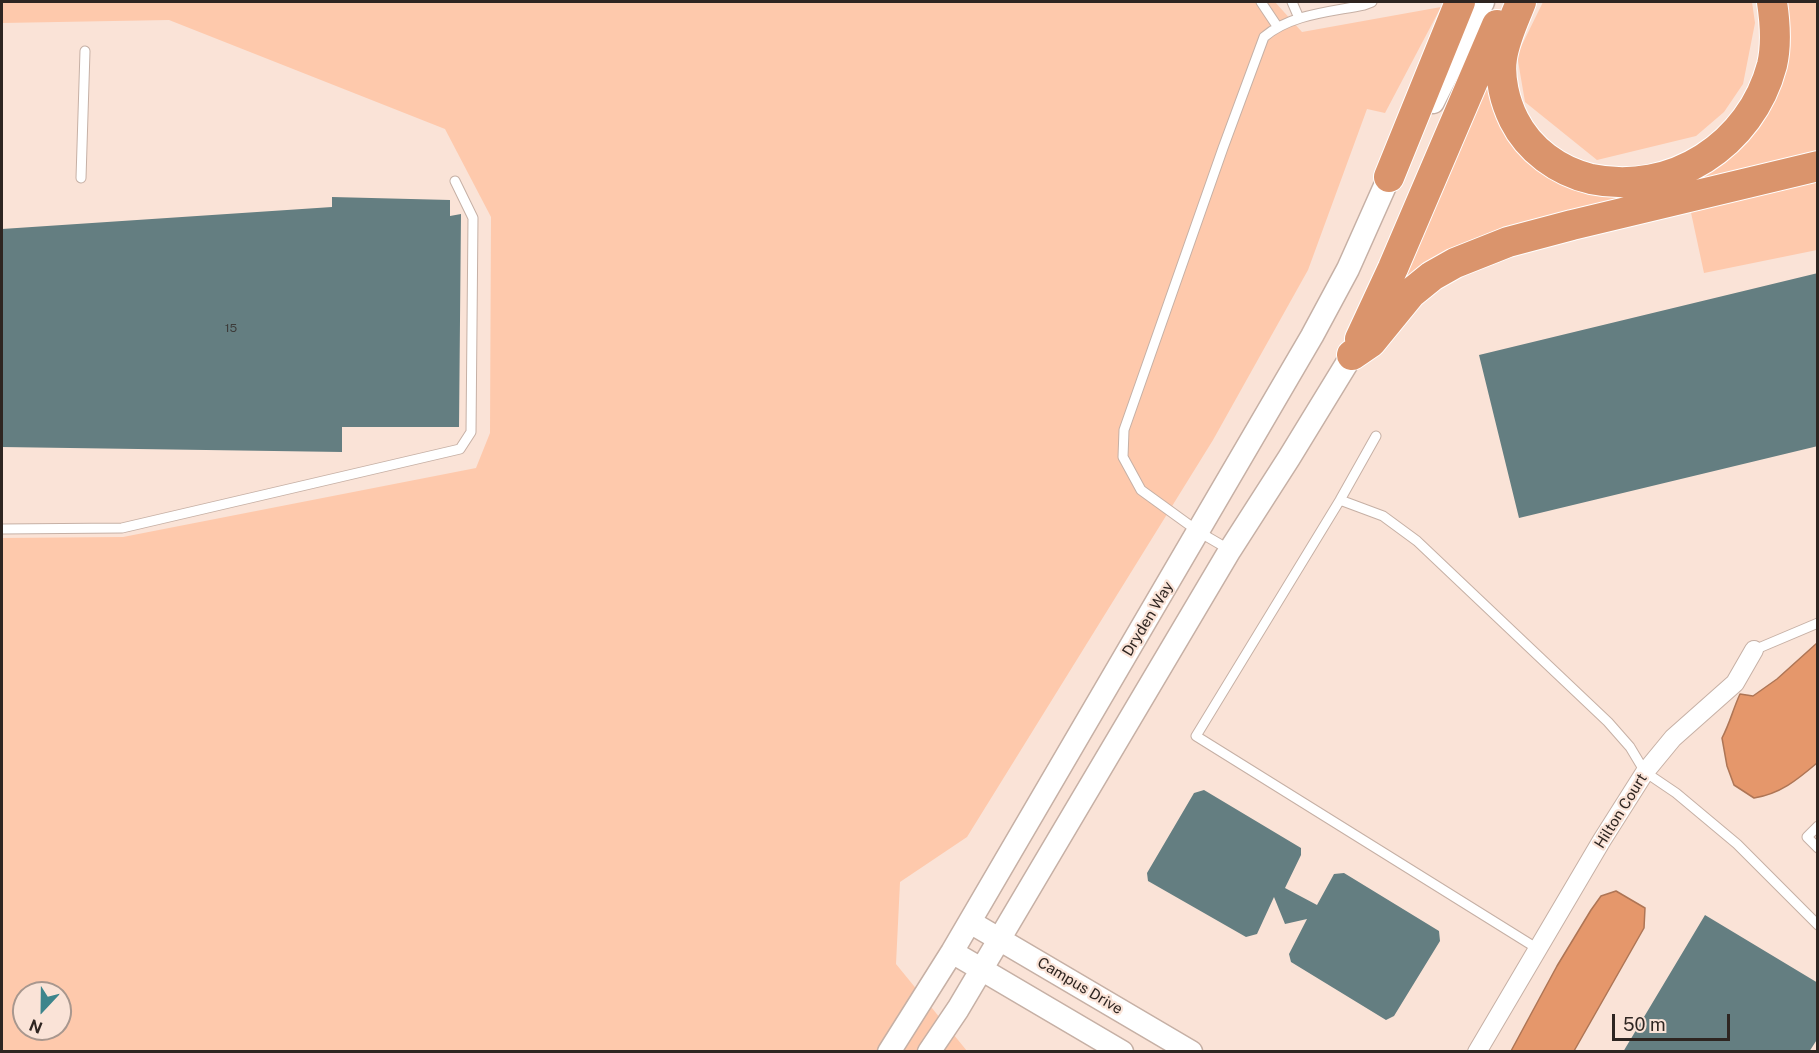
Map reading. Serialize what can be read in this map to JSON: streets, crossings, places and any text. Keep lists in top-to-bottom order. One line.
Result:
{"streets":{"street":["Dryden Way","Hilton Court","Campus Drive"]},"crossings":[["Dryden Way","Campus Drive"]],"house_numbers":["15"],"scale_bar":"50 m","north":"bottom"}
